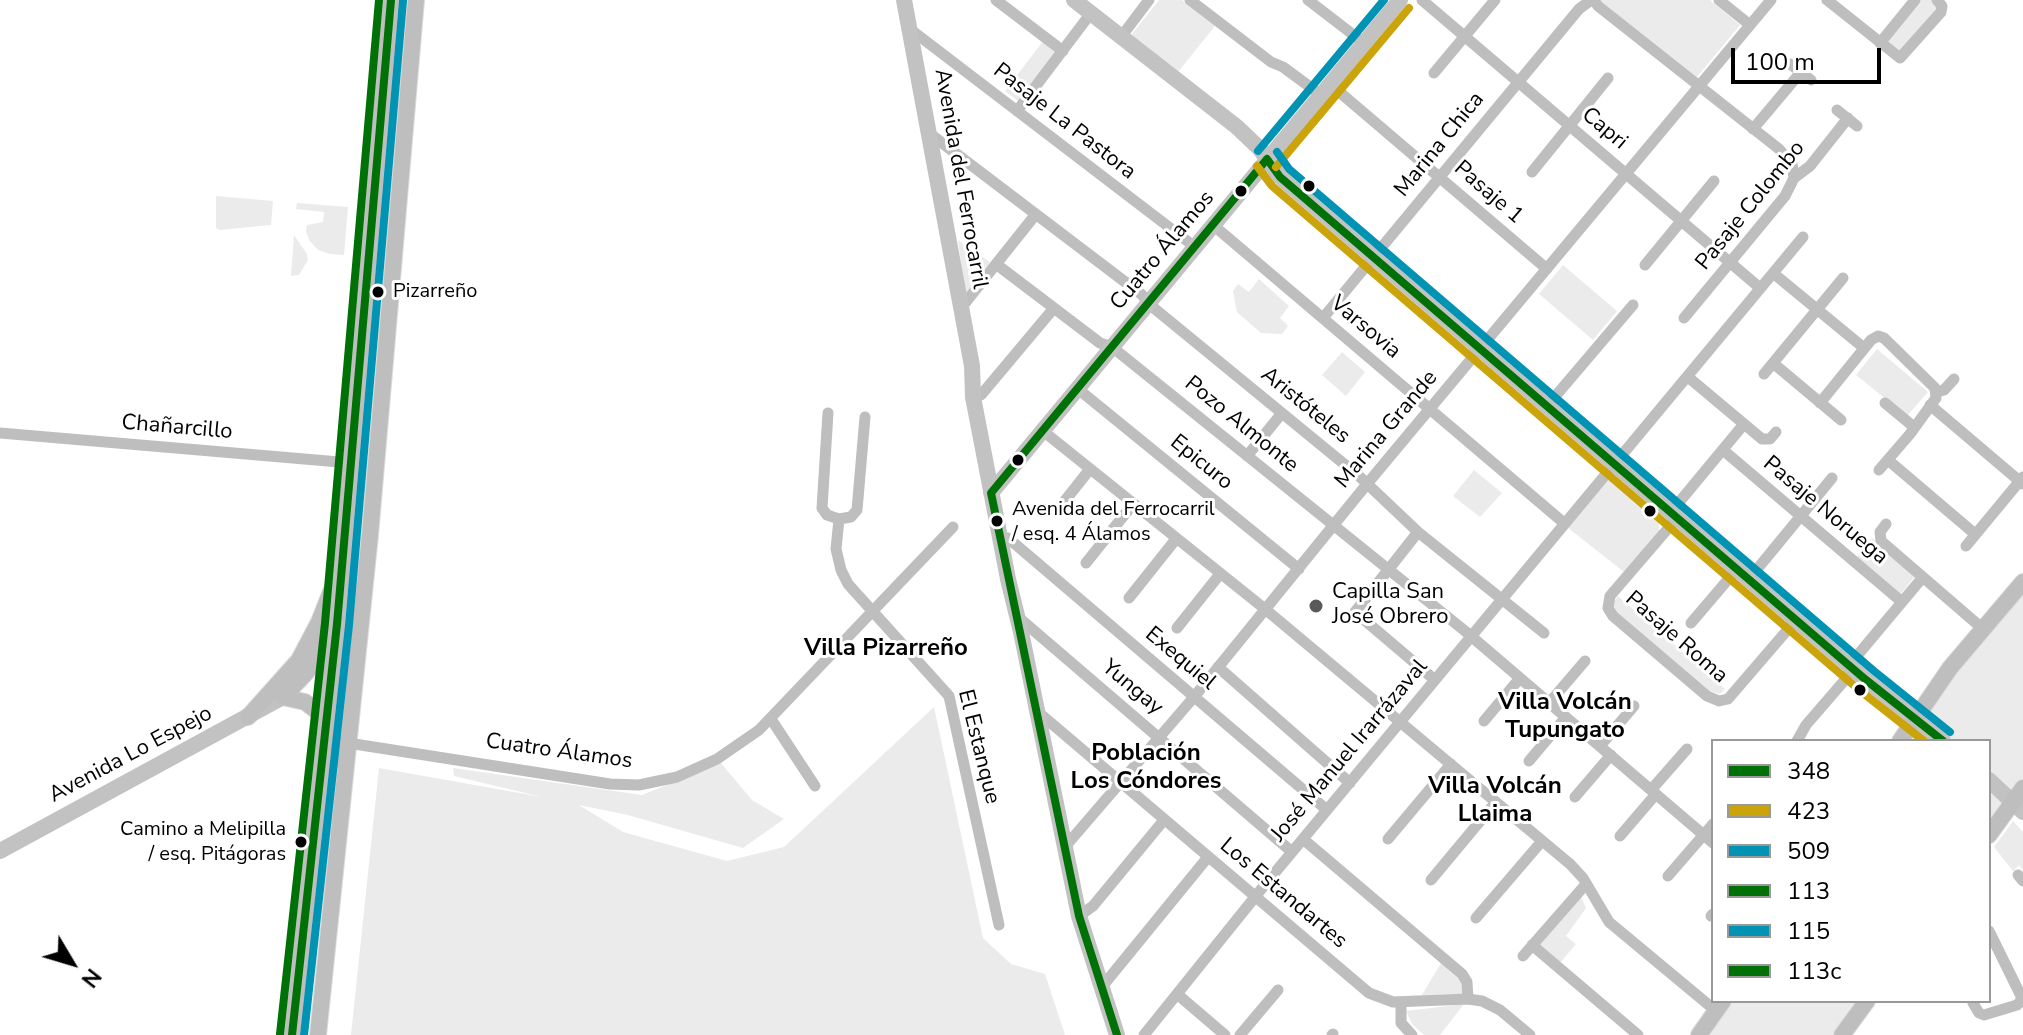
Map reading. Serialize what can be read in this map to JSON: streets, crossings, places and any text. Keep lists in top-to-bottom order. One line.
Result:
{"streets":{"street":["Pasaje La Pastora","Capri","Marina Chica","Avenida del Ferrocarril","Pasaje 1","Pasaje Colombo","Cuatro Álamos","Varsovia","Aristóteles","Pozo Almonte","Chañarcillo","Marina Grande","Epicuro","Pasaje Noruega","Pasaje Roma","Exequiel","Yungay","El Estanque","José Manuel Irarrázaval","Avenida Lo Espejo","Los Estandartes"]},"crossings":[["Pasaje La Pastora","Avenida del Ferrocarril"],["Pasaje La Pastora","Cuatro Álamos"],["Capri","Marina Chica"],["Capri","Pasaje Colombo"],["Capri","Marina Grande"],["Capri","José Manuel Irarrázaval"],["Marina Chica","Pasaje 1"],["Marina Chica","Varsovia"],["Avenida del Ferrocarril","Cuatro Álamos"],["Avenida del Ferrocarril","Aristóteles"],["Avenida del Ferrocarril","Marina Grande"],["Avenida del Ferrocarril","Exequiel"],["Avenida del Ferrocarril","Yungay"],["Avenida del Ferrocarril","Los Estandartes"],["Pasaje 1","Cuatro Álamos"],["Pasaje 1","Marina Grande"],["Cuatro Álamos","Varsovia"],["Cuatro Álamos","Aristóteles"],["Cuatro Álamos","Pozo Almonte"],["Cuatro Álamos","Epicuro"],["Cuatro Álamos","El Estanque"],["Varsovia","Marina Grande"],["Varsovia","José Manuel Irarrázaval"],["Aristóteles","Marina Grande"],["Aristóteles","José Manuel Irarrázaval"],["Pozo Almonte","Marina Grande"],["Pozo Almonte","José Manuel Irarrázaval"],["Marina Grande","Epicuro"],["Marina Grande","Exequiel"],["Marina Grande","Yungay"],["Marina Grande","Los Estandartes"],["Exequiel","José Manuel Irarrázaval"],["Yungay","José Manuel Irarrázaval"],["José Manuel Irarrázaval","Los Estandartes"]],"districts":["Villa Pizarreño","Villa Volcán Tupungato","Población Los Cóndores","Villa Volcán Llaima"],"places":["Pizarreño","Avenida del Ferrocarril / esq. 4 Álamos","Capilla San José Obrero","Camino a Melipilla / esq. Pitágoras"],"lines":["transit line 509","transit line 113","transit line 113c","transit line 115","transit line 423","transit line 348"],"legend":["348","423","509","113","115","113c"],"scale_bar":"100 m","north":"bottom right"}
